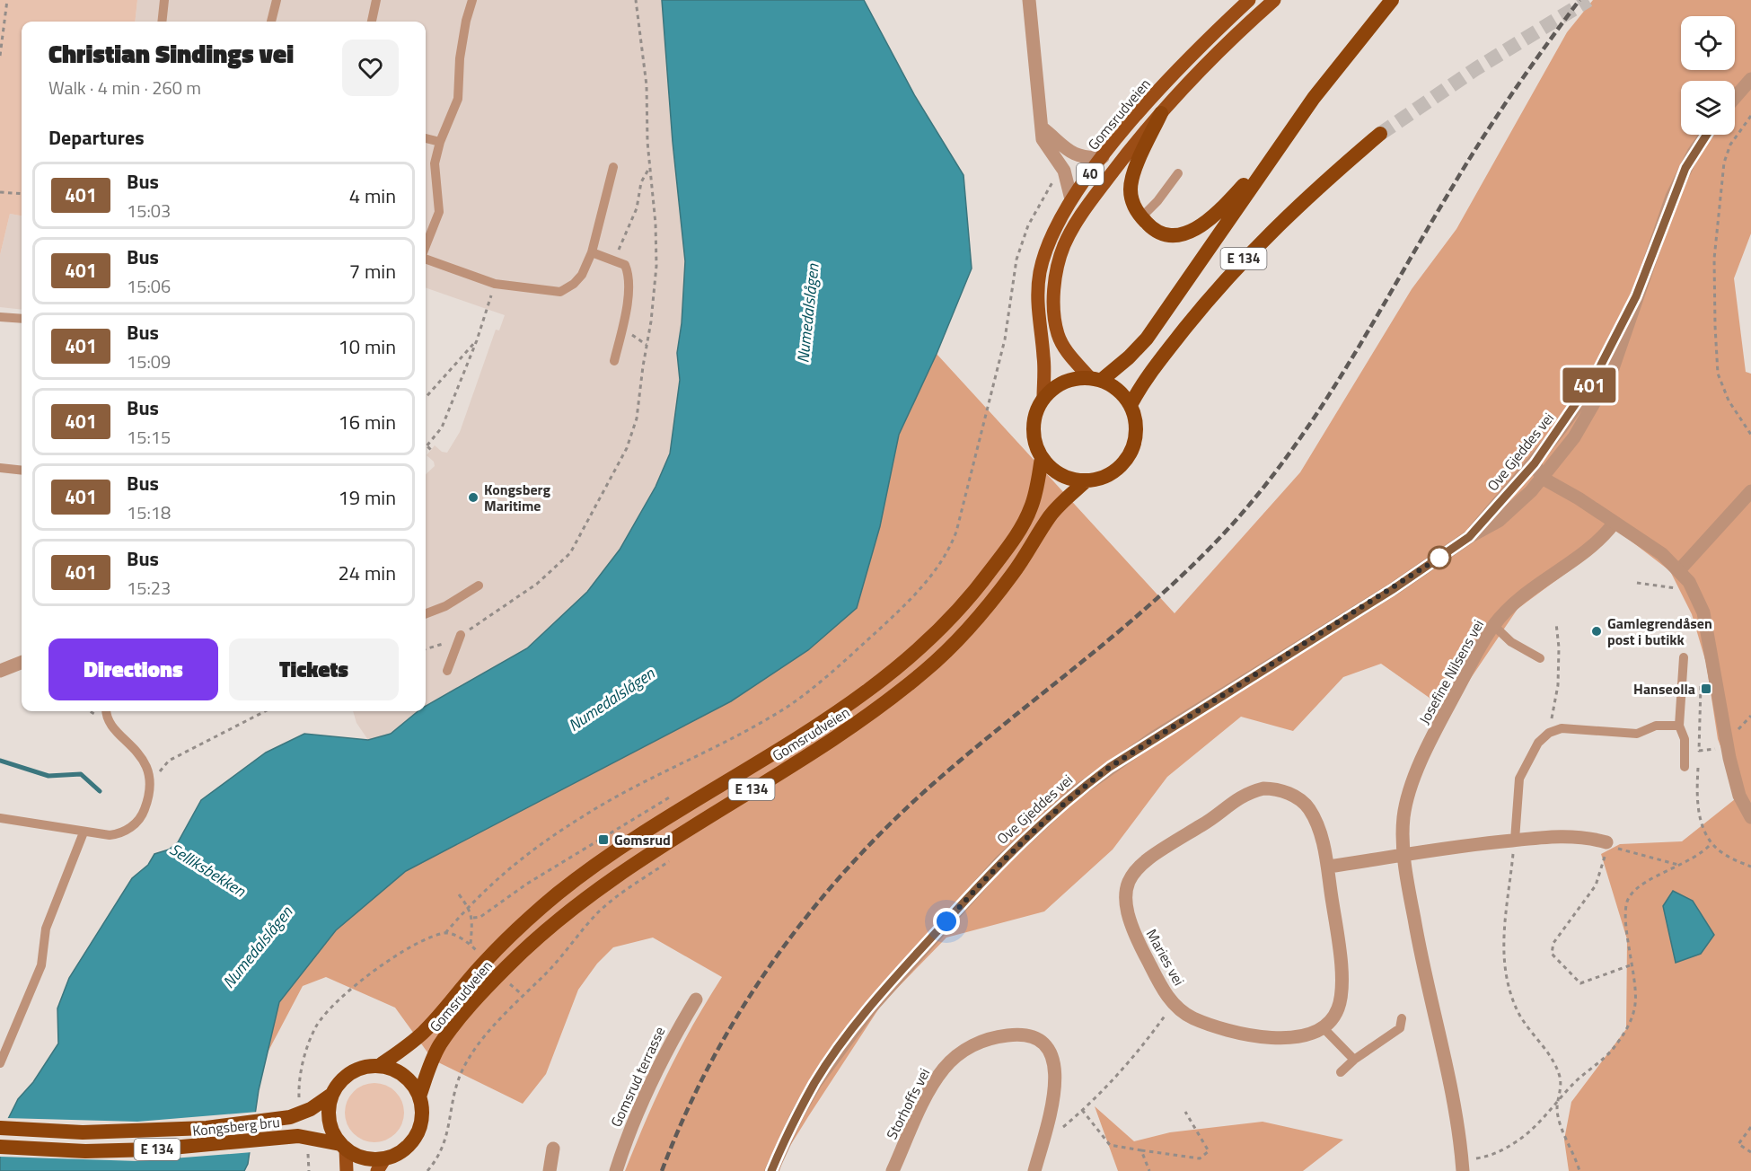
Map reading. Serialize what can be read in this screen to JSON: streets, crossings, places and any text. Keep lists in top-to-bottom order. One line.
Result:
{"streets":{"highway":["Gomsrudveien","E 134","Kongsberg bru"],"main road":["40"],"street":["Ove Gjeddes vei","Josefine Nilsens vei","Maries vei","Gomsrud terrasse","Storhoffs vei"]},"crossings":[["Gomsrudveien","40"],["Gomsrudveien","E 134"],["40","E 134"],["E 134","Kongsberg bru"]],"water":["Numedalslågen","Selliksbekken"],"places":{"other":["Kongsberg Maritime","Gamlegrendåsen post i butikk"],"transit":["Hanseolla","Gomsrud"]},"lines":["bus line 401"],"page":{"on_map":"401","heading":[["Christian Sindings vei","Walk · 4 min · 260 m"],"Departures"],"list":[{"mark":"401","name":"Bus","note":"15:03","value":"4 min"},{"mark":"401","name":"Bus","note":"15:06","value":"7 min"},{"mark":"401","name":"Bus","note":"15:09","value":"10 min"},{"mark":"401","name":"Bus","note":"15:15","value":"16 min"},{"mark":"401","name":"Bus","note":"15:18","value":"19 min"},{"mark":"401","name":"Bus","note":"15:23","value":"24 min"}],"buttons":["Directions","Tickets"]}}
